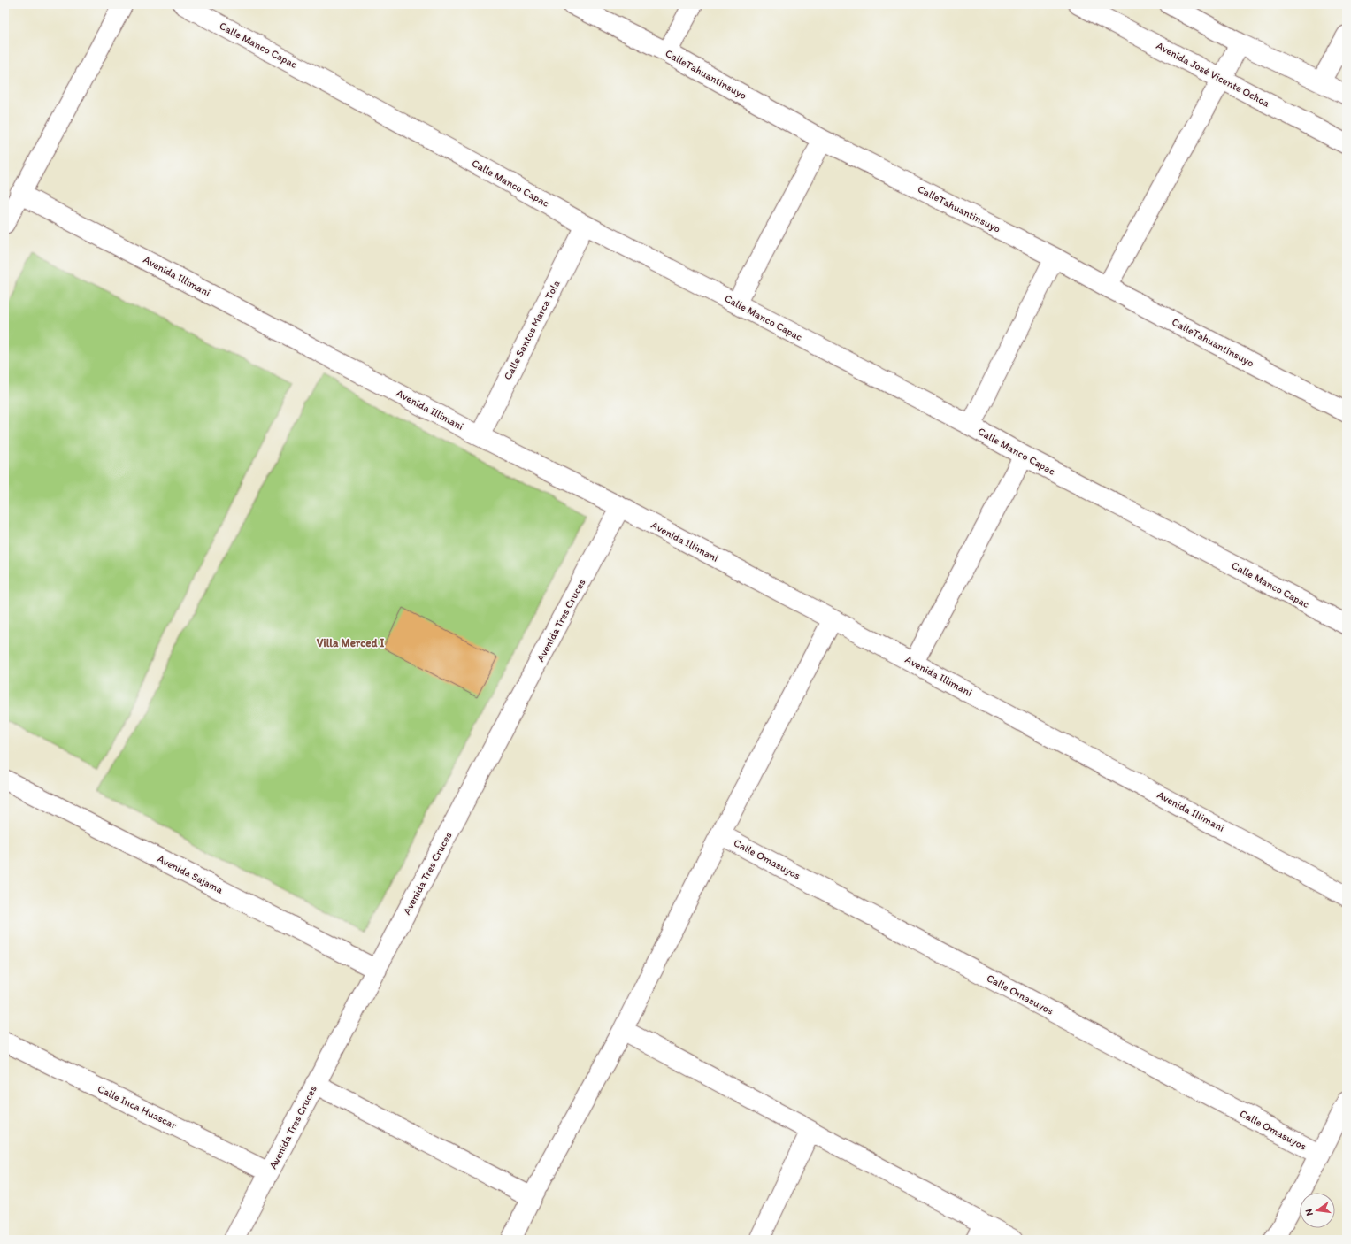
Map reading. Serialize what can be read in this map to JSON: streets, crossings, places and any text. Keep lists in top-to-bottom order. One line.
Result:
{"streets":{"street":["Calle Manco Capac","CalleTahuantinsuyo","Avenida José Vicente Ochoa","Avenida Illimani","Calle Santos Marca Tola","Avenida Tres Cruces","Calle Omasuyos","Avenida Sajama","Calle Inca Huascar"]},"crossings":[["Calle Manco Capac","Calle Santos Marca Tola"],["Avenida Illimani","Calle Santos Marca Tola"],["Avenida Illimani","Avenida Tres Cruces"],["Avenida Tres Cruces","Avenida Sajama"],["Avenida Tres Cruces","Calle Inca Huascar"]],"districts":["Villa Merced I"],"north":"left"}
